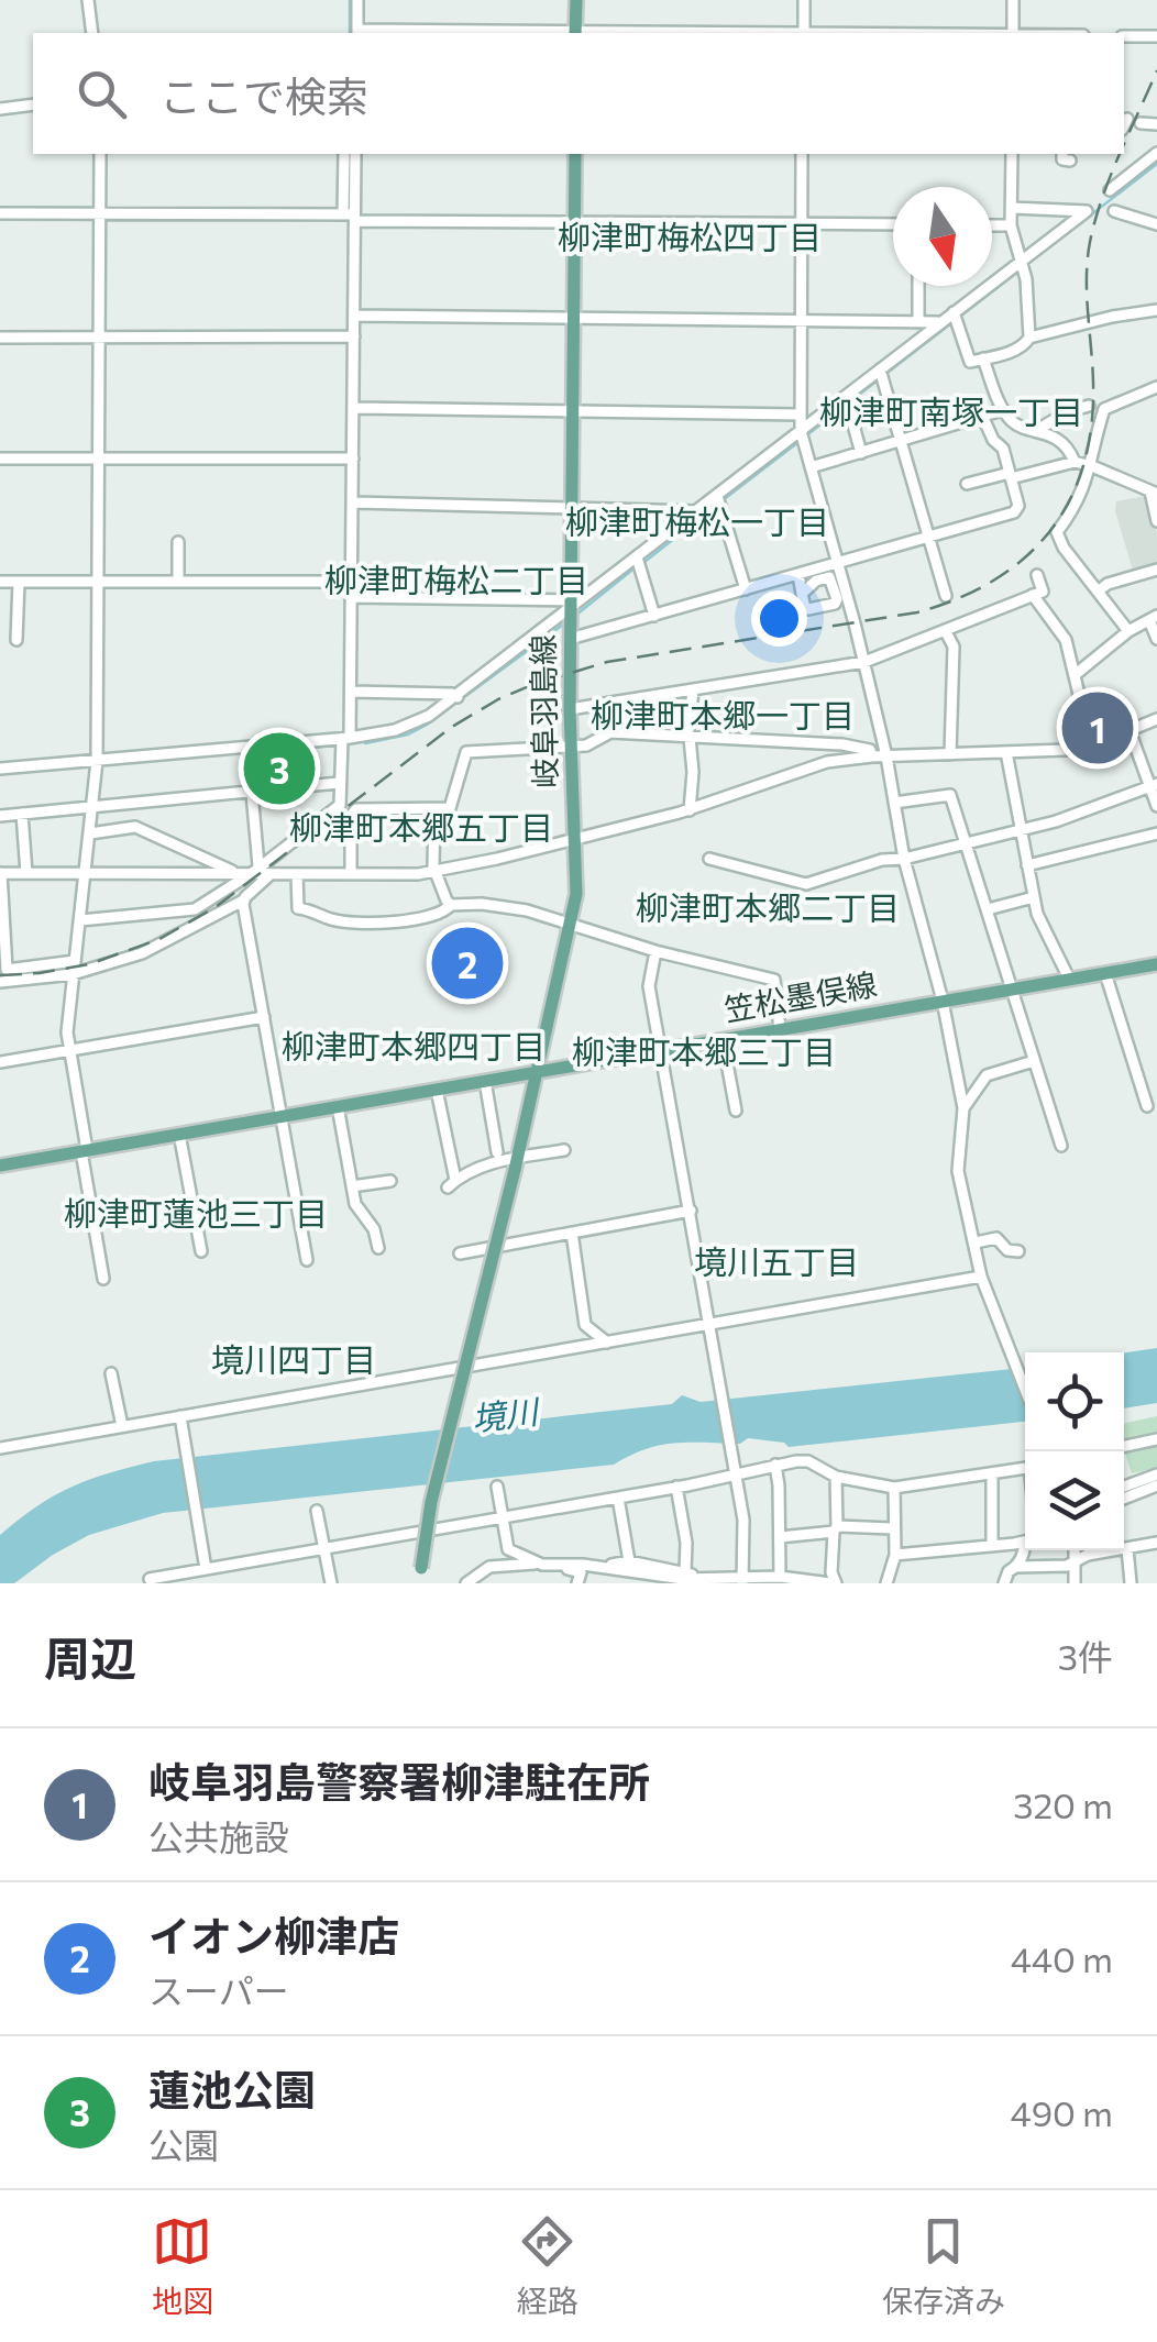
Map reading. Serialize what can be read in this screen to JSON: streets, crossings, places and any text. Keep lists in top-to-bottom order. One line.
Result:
{"streets":{"main road":["岐阜羽島線","笠松墨俣線"]},"crossings":[["岐阜羽島線","笠松墨俣線"]],"districts":["柳津町梅松四丁目","柳津町南塚一丁目","柳津町梅松一丁目","柳津町梅松二丁目","柳津町本郷一丁目","柳津町本郷五丁目","柳津町本郷二丁目","柳津町本郷四丁目","柳津町本郷三丁目","柳津町蓮池三丁目","境川五丁目","境川四丁目"],"water":["境川"],"north":"bottom","page":{"search":"ここで検索","pins":["1","3","2"],"heading":["周辺","3件"],"list":[{"mark":"1","name":"岐阜羽島警察署柳津駐在所","note":"公共施設","value":"320 m"},{"mark":"2","name":"イオン柳津店","note":"スーパー","value":"440 m"},{"mark":"3","name":"蓮池公園","note":"公園","value":"490 m"}],"nav":["地図","経路","保存済み"]}}
